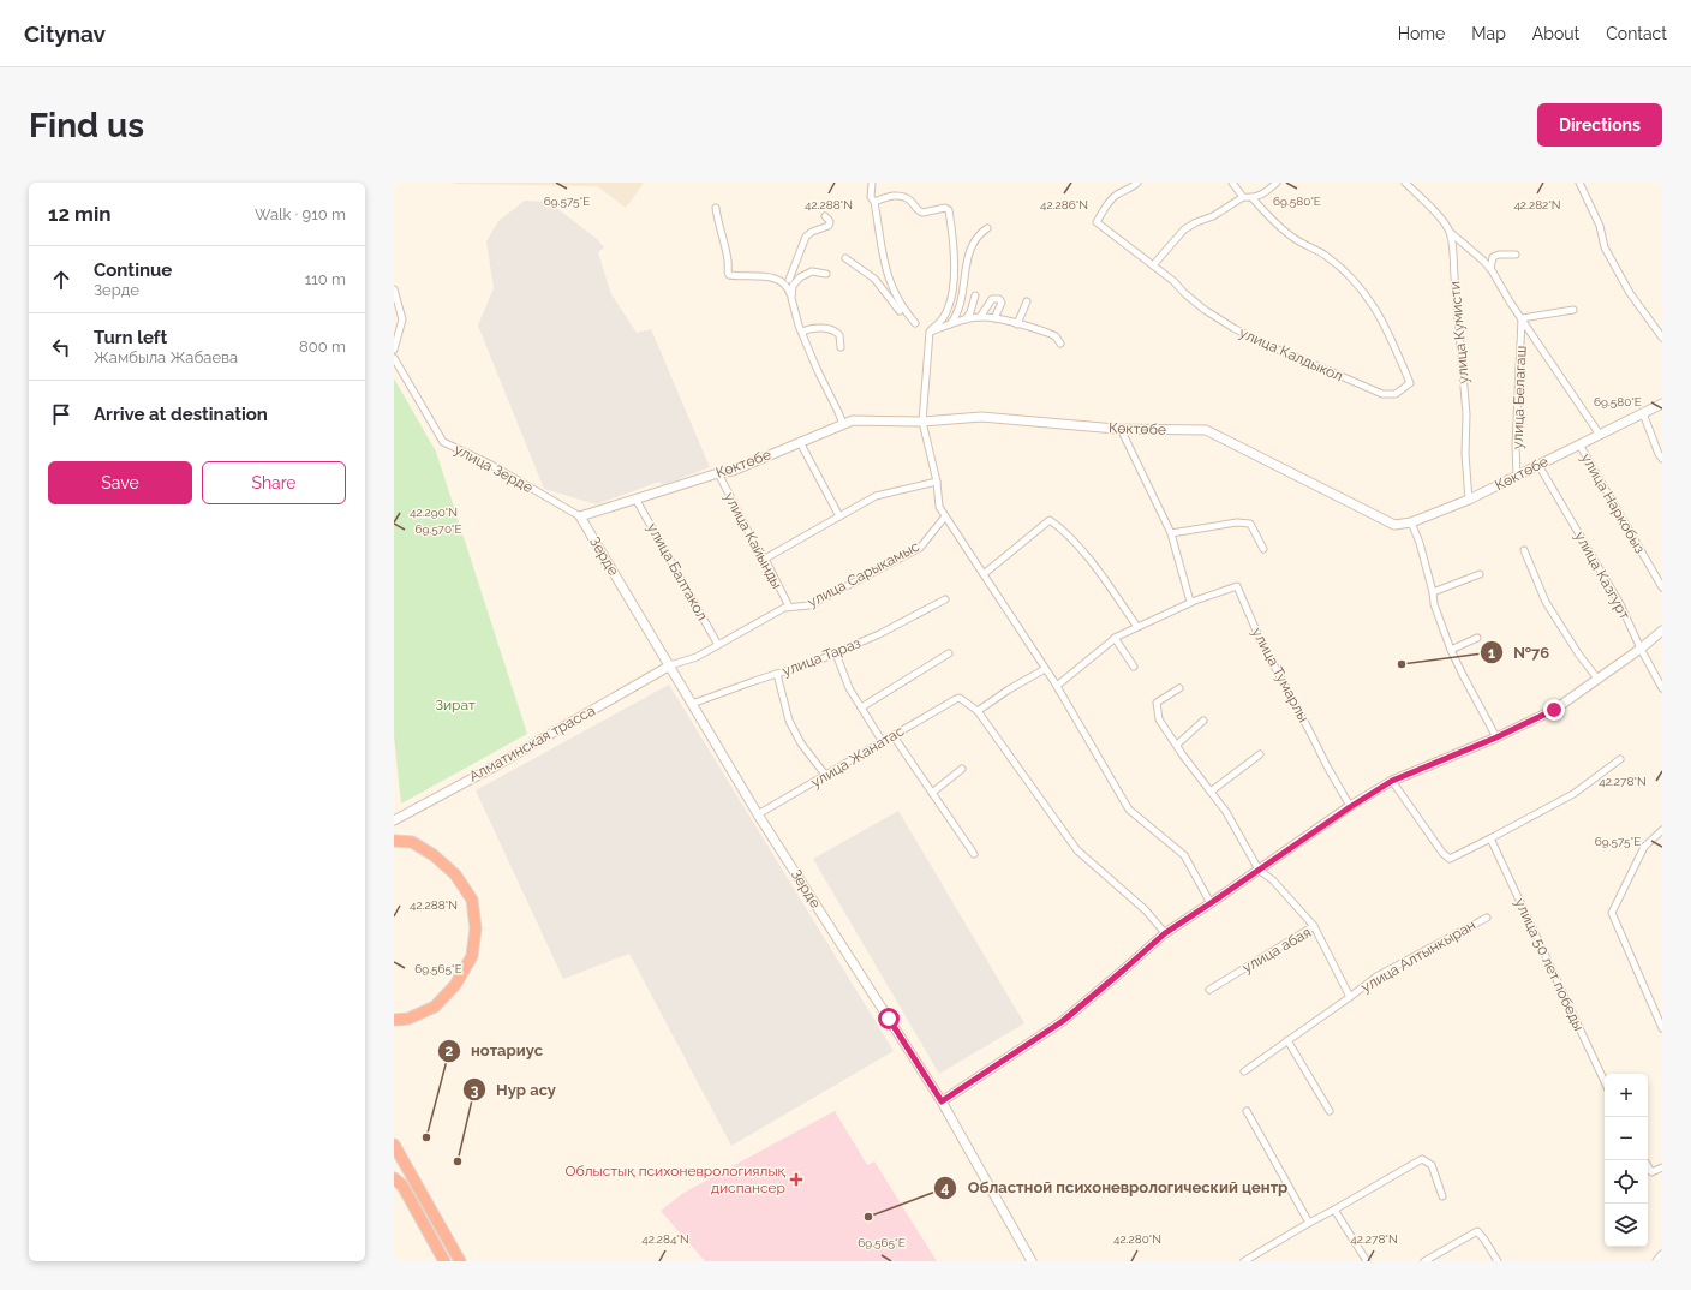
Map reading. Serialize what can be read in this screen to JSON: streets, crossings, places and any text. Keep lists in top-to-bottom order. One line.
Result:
{"streets":{"street":["улица Кумисти","улица Калдыкол","улица Белагаш","Көктөбе","улица Зерде","улица Наркобыз","улица Кайынды","Зерде","улица Балтакол","улица Сарыкамыс","улица Казгурт","улица Тараз","улица Тумарлы","Алматинская трасса","улица Жанатас","улица абая","улица Алтынкыран","улица 50 лет победы"]},"crossings":[["улица Кумисти","улица Белагаш"],["улица Кумисти","Көктөбе"],["улица Белагаш","Көктөбе"],["Көктөбе","улица Зерде"],["Көктөбе","улица Наркобыз"],["Көктөбе","улица Кайынды"],["Көктөбе","Зерде"],["Көктөбе","улица Балтакол"],["Көктөбе","улица Казгурт"],["улица Зерде","Зерде"],["улица Кайынды","улица Сарыкамыс"],["Зерде","улица Сарыкамыс"],["Зерде","улица Тараз"],["Зерде","Алматинская трасса"],["Зерде","улица Жанатас"],["улица Балтакол","улица Сарыкамыс"],["улица Сарыкамыс","Алматинская трасса"],["улица абая","улица Алтынкыран"]],"parks":["Зират"],"places":{"other":["№76","нотариус","Нур асу","Областной психоневрологический центр"],"health":["Облыстық психоневрологиялық диспансер"]},"page":{"header":"Citynav","nav":["Home","Map","About","Contact"],"buttons":["Directions",["Save","Share"]],"title":"Find us","heading":["12 min","Walk · 910 m"],"list":[["Continue","Зерде","110 m"],["Turn left","Жамбыла Жабаева","800 m"],"Arrive at destination"],"map_buttons":["+","−"]},"coordinates":["69.575°E","69.580°E","42.288°N","42.286°N","42.282°N","42.290°N","69.570°E","42.278°N","69.565°E","42.284°N","42.280°N"]}
